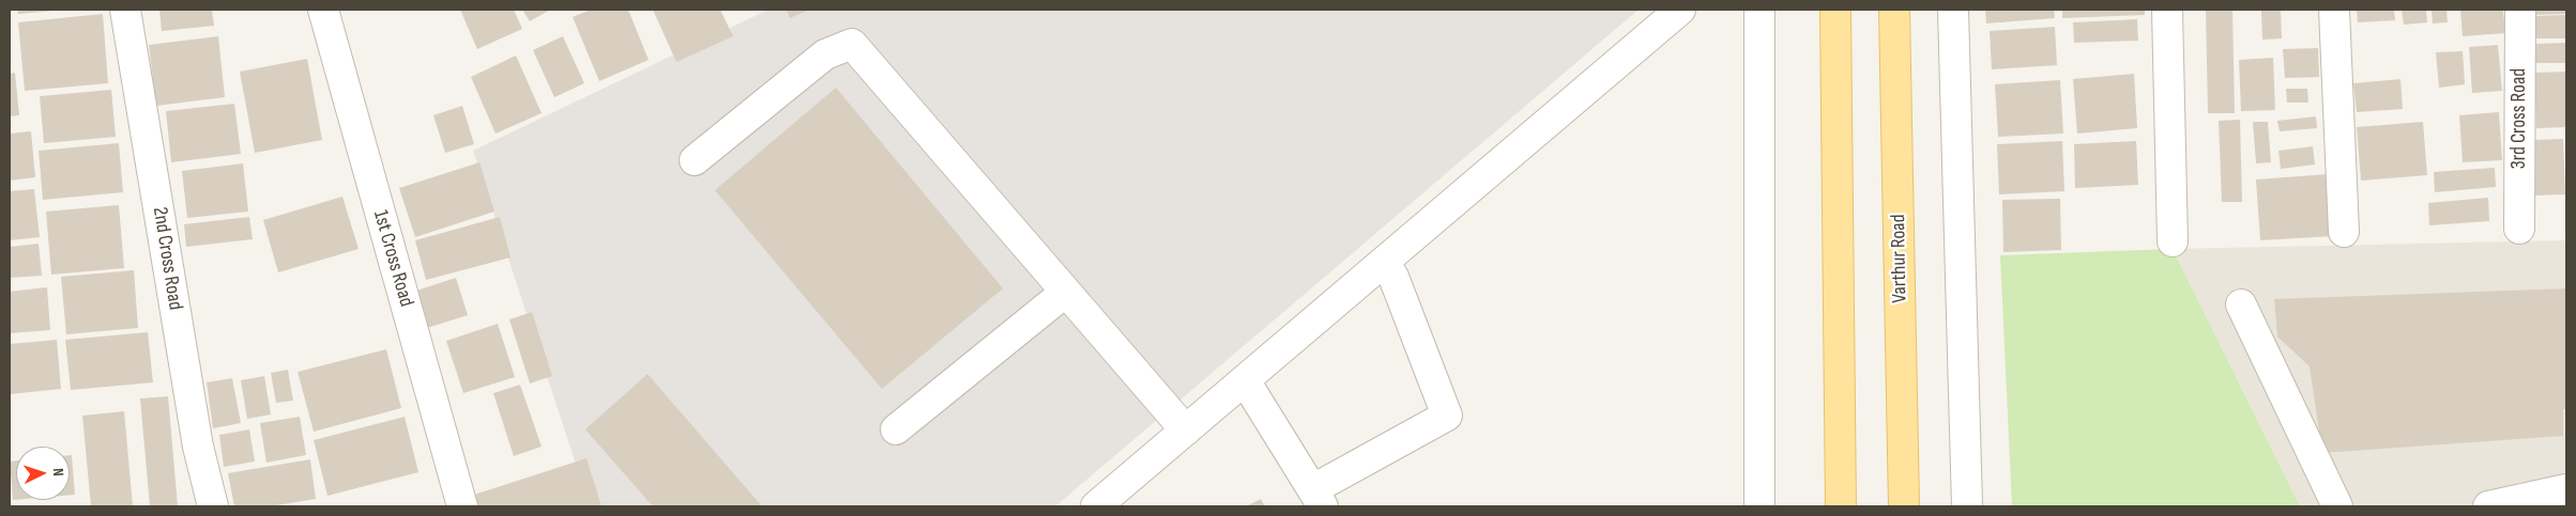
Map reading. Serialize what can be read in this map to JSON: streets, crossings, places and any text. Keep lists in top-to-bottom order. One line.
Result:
{"streets":{"main road":["Varthur Road"],"street":["3rd Cross Road","2nd Cross Road","1st Cross Road"]},"north":"right"}
